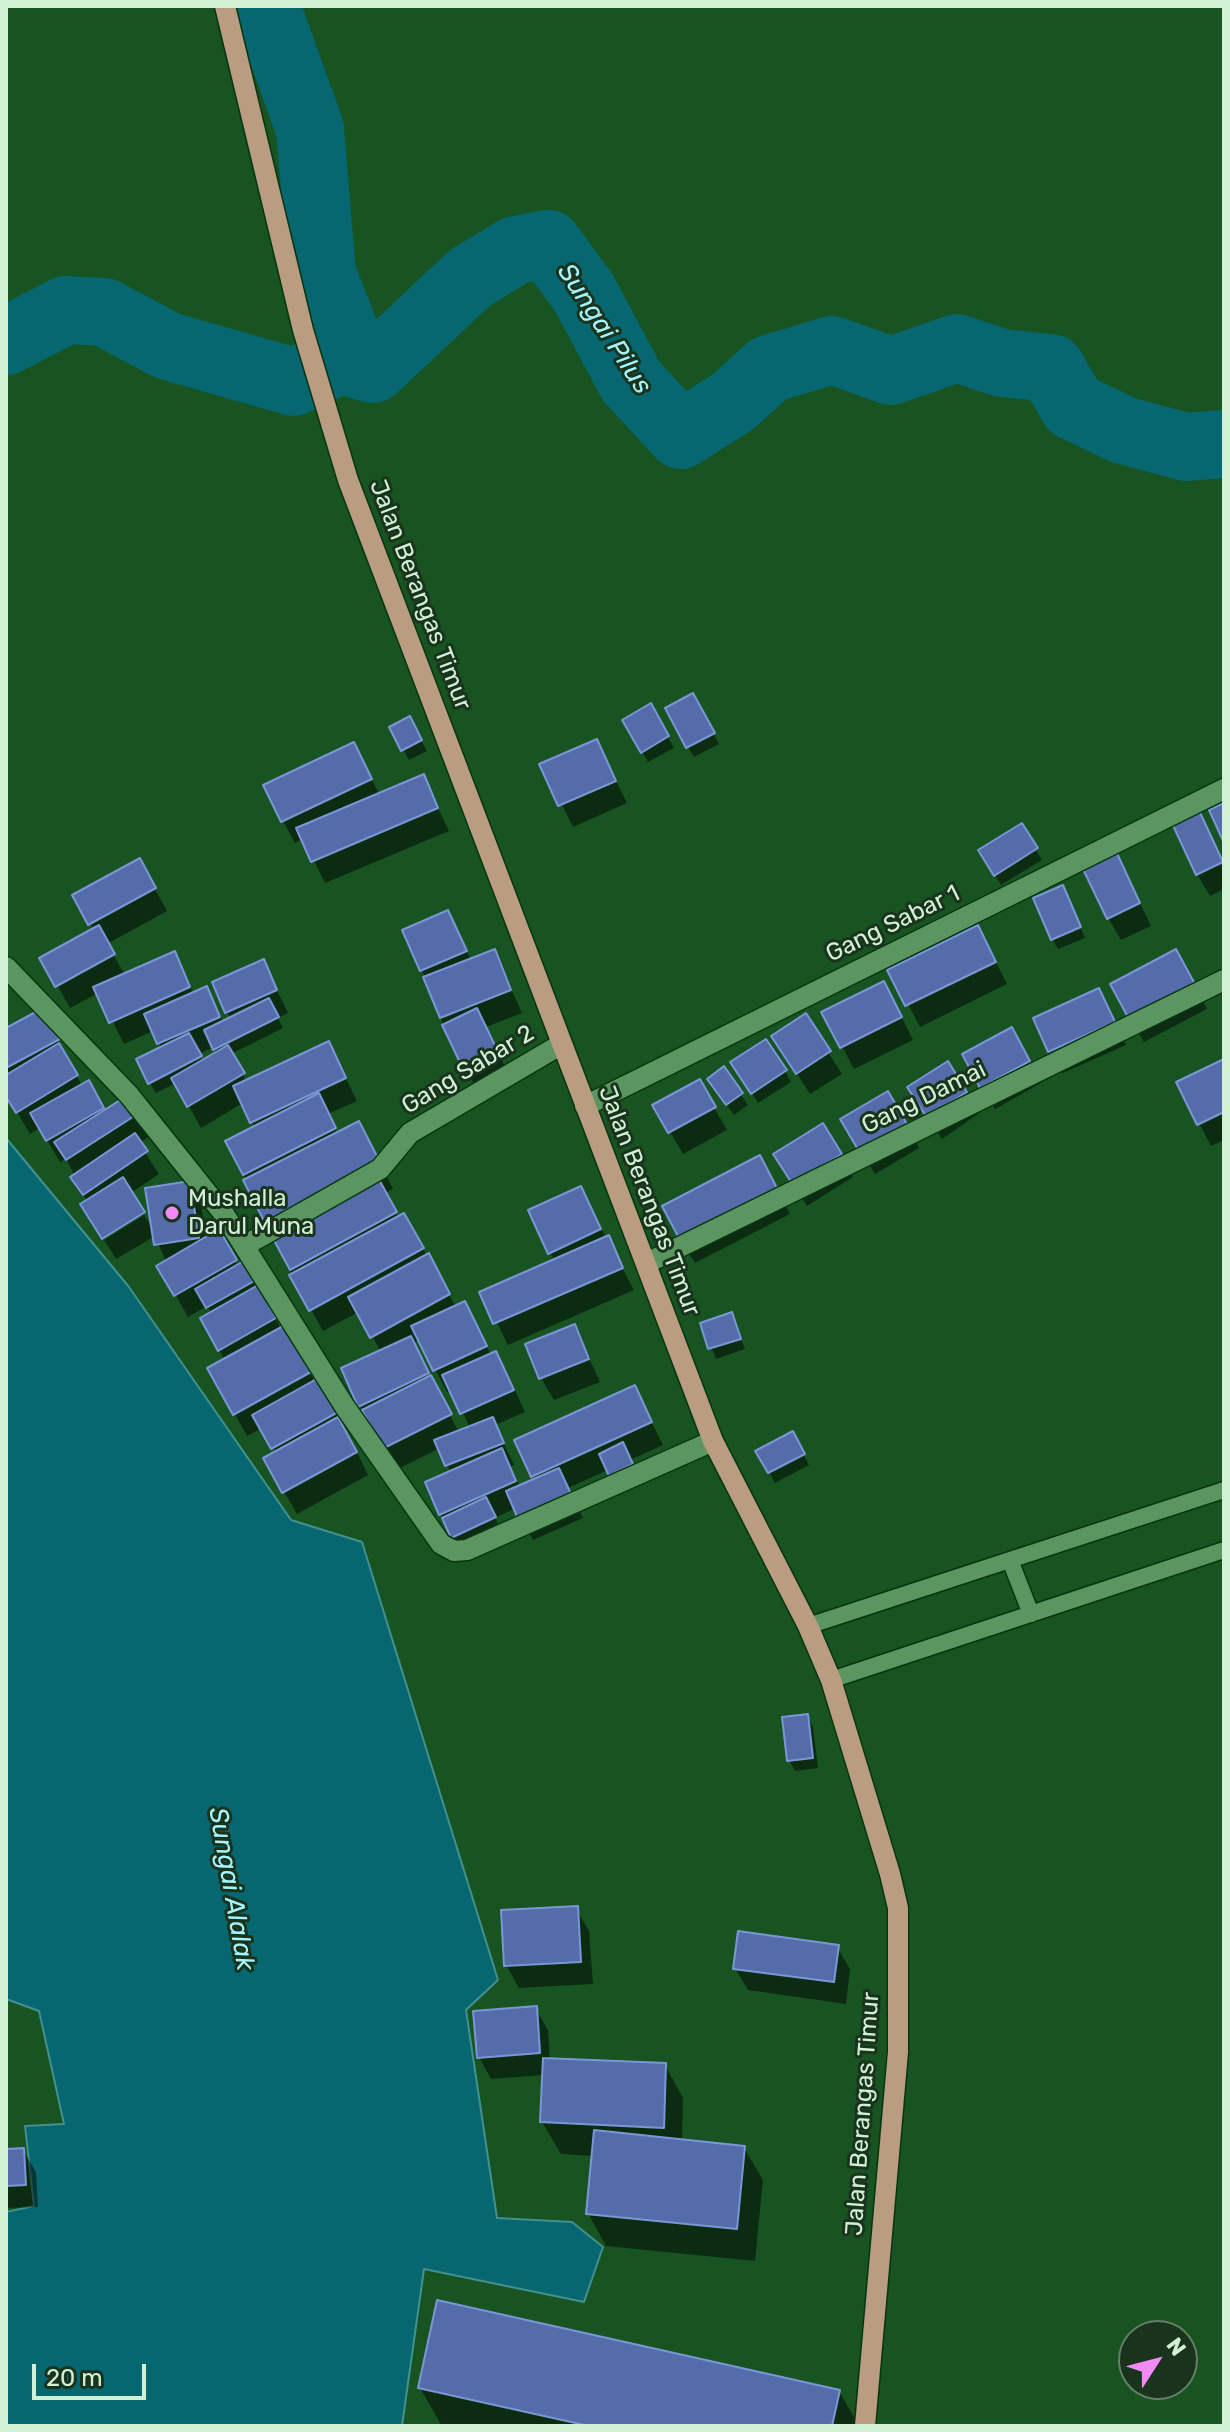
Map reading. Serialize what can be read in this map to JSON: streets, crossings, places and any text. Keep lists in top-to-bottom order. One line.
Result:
{"streets":{"main road":["Jalan Berangas Timur"],"street":["Gang Sabar 1","Gang Sabar 2","Gang Damai"]},"crossings":[["Jalan Berangas Timur","Gang Sabar 1"],["Jalan Berangas Timur","Gang Sabar 2"],["Jalan Berangas Timur","Gang Damai"]],"water":["Sungai Pilus","Sungai Alalak"],"places":["Mushalla Darul Muna"],"scale_bar":"20 m","north":"top right"}
